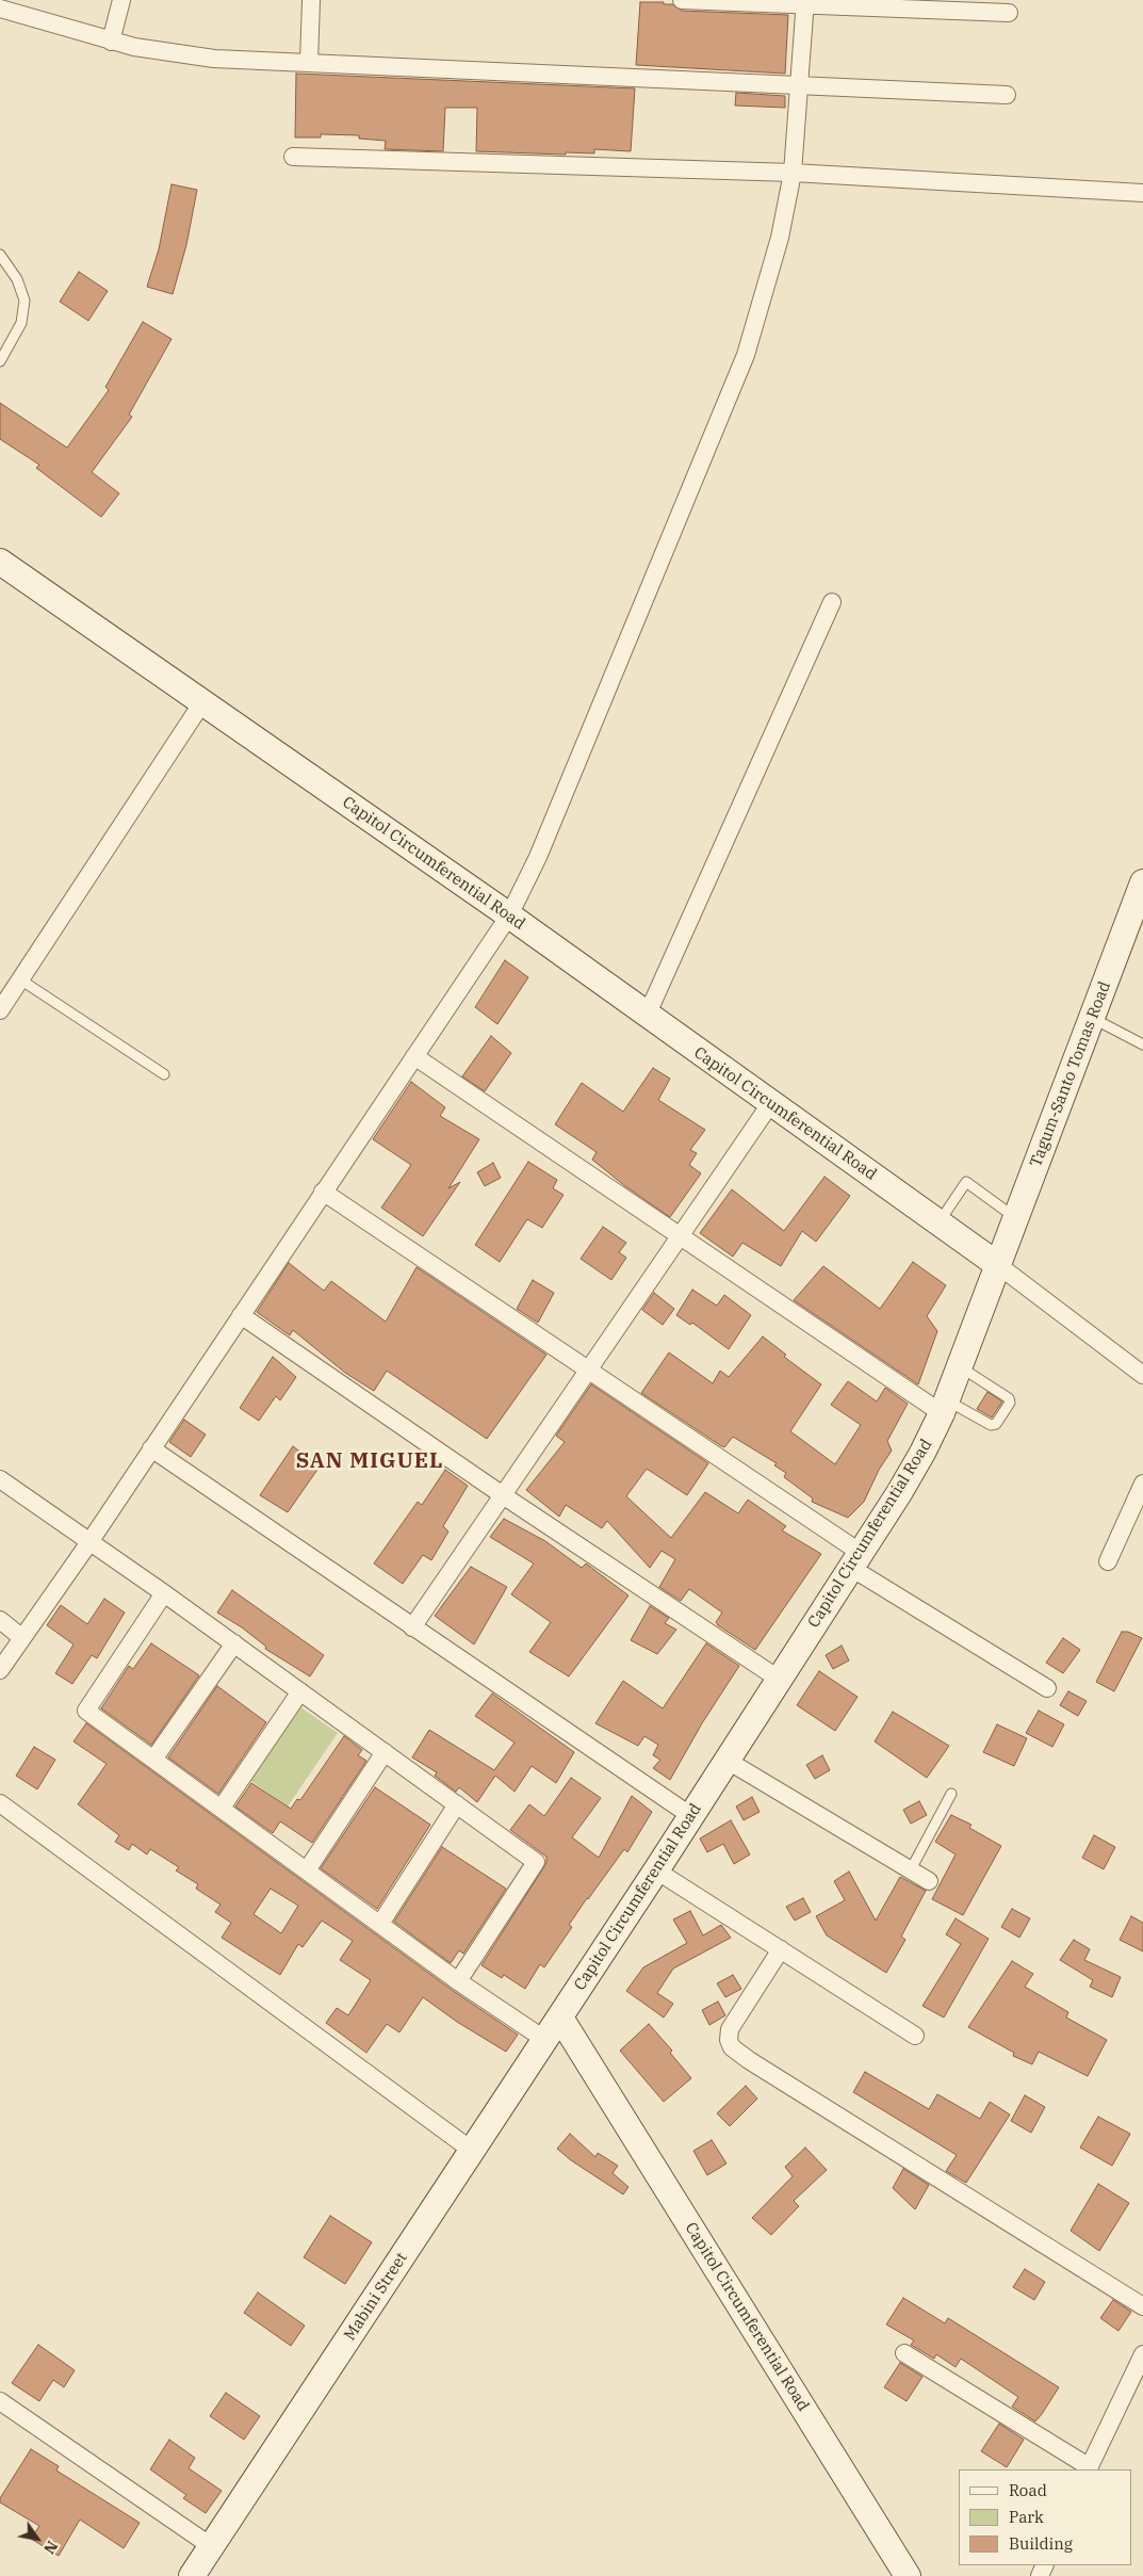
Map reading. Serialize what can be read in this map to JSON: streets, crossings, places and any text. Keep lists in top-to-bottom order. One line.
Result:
{"streets":{"main road":["Capitol Circumferential Road","Tagum-Santo Tomas Road","Mabini Street"]},"crossings":[["Capitol Circumferential Road","Tagum-Santo Tomas Road"],["Capitol Circumferential Road","Mabini Street"]],"districts":["SAN MIGUEL"],"legend":["Road","Park","Building"],"north":"bottom right"}
